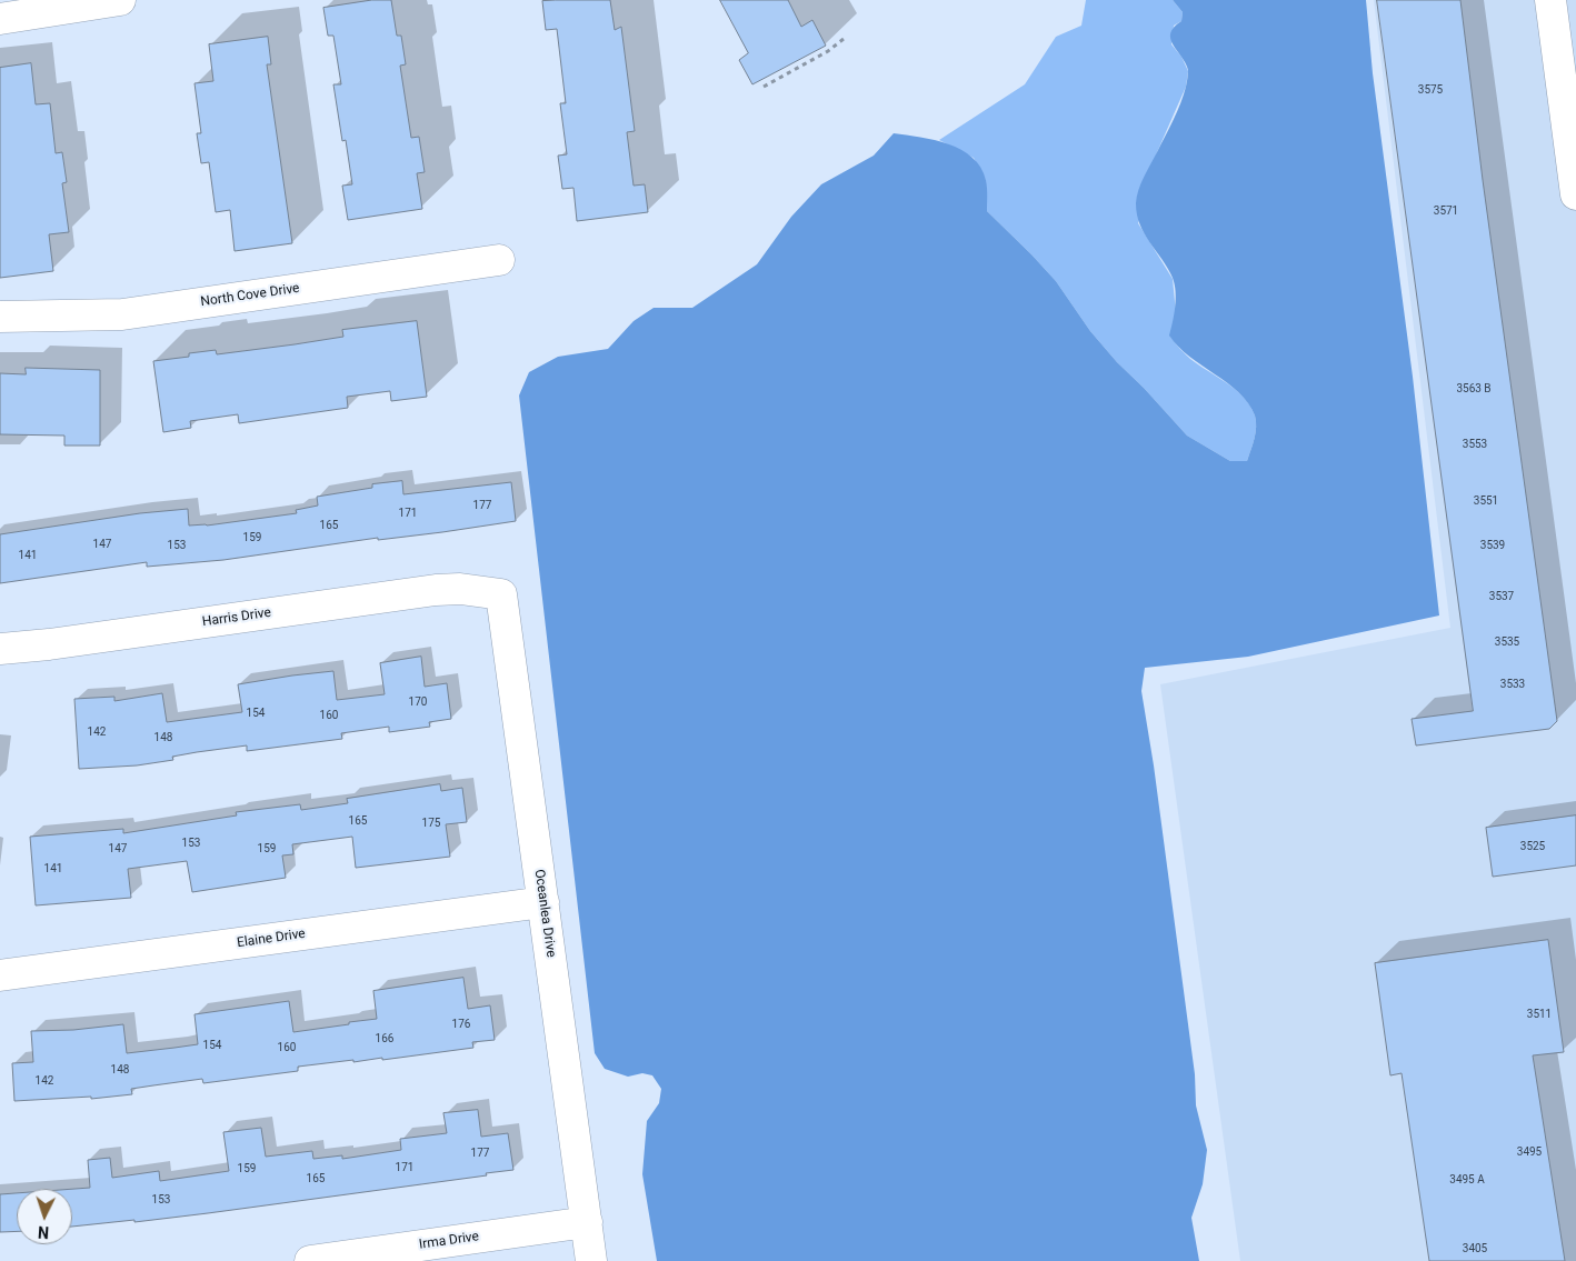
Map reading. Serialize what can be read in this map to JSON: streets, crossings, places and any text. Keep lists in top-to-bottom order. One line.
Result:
{"streets":{"street":["North Cove Drive","Harris Drive","Oceanlea Drive","Elaine Drive","Irma Drive"]},"crossings":[["Harris Drive","Oceanlea Drive"],["Oceanlea Drive","Elaine Drive"],["Oceanlea Drive","Irma Drive"]],"house_numbers":["3575","3571","3563 B","3553","3551","177","171","165","159","147","153","3539","141","3537","3535","3533","170","154","160","142","148","165","175","153","3525","147","159","141","3511","176","166","154","160","148","142","3495","177","171","159","165","3495 A","153","3405"],"north":"bottom"}
